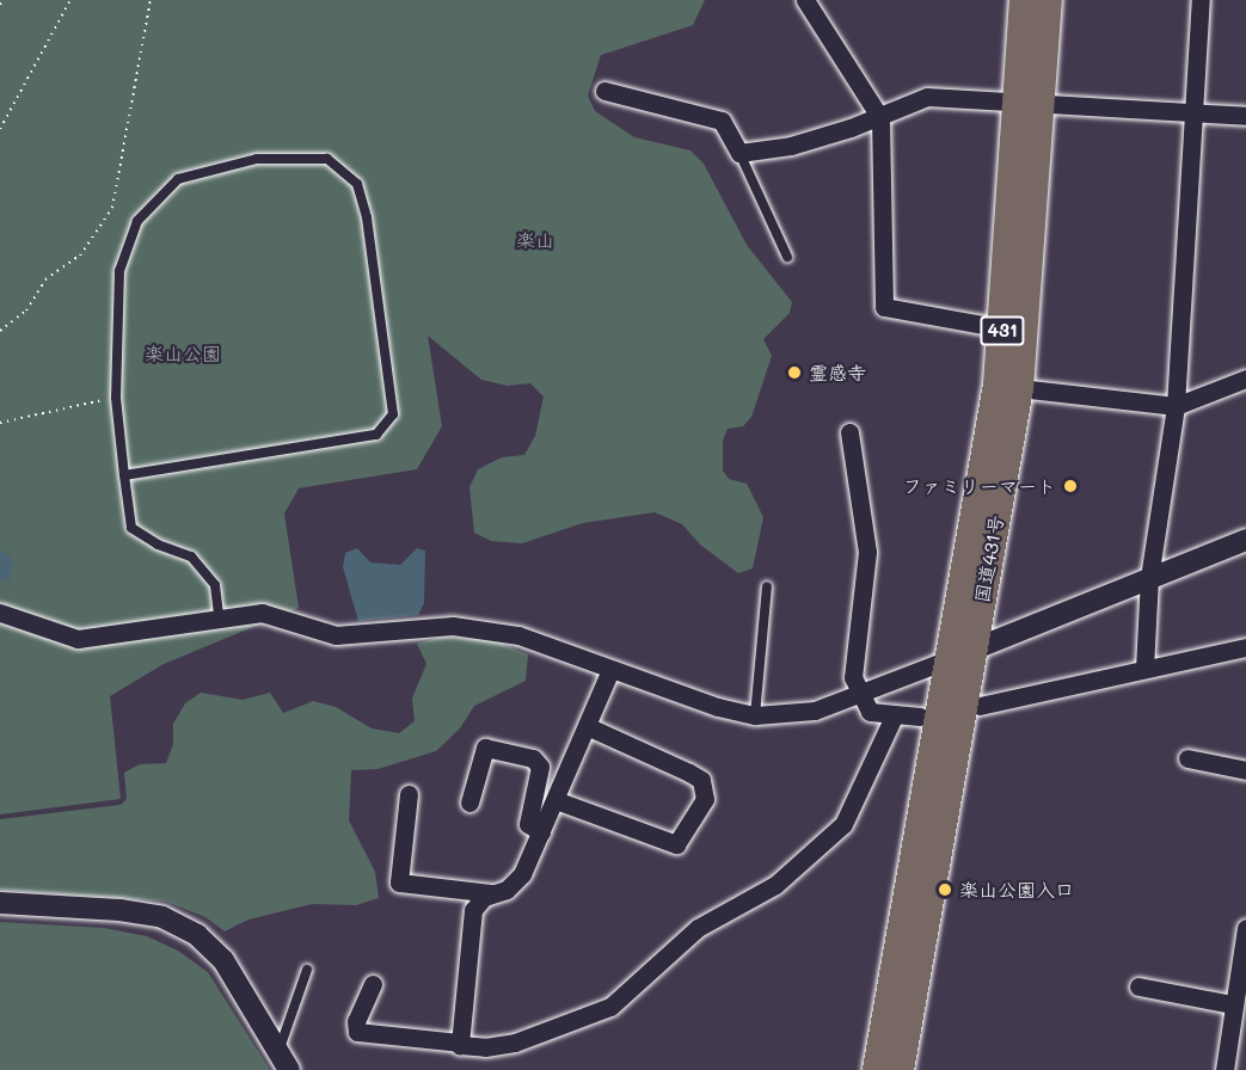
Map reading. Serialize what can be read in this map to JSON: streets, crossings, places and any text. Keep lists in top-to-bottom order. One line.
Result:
{"streets":{"highway":["431","国道431号"]},"parks":["楽山","楽山公園"],"places":["霊感寺","ファミリーマート","楽山公園入口"]}
